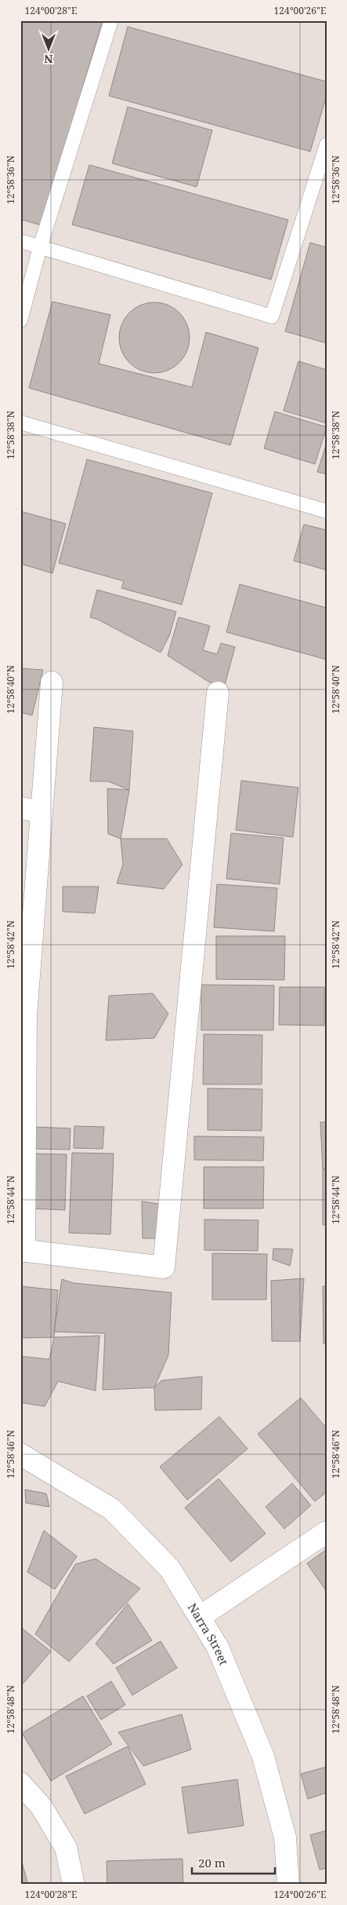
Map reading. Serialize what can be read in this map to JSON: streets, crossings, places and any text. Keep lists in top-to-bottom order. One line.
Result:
{"streets":{"street":["Narra Street"]},"scale_bar":"20 m","north":"bottom","coordinates":["124°00'28\"E","124°00'26\"E","12°58'36\"N","12°58'38\"N","12°58'40\"N","12°58'42\"N","12°58'44\"N","12°58'46\"N","12°58'48\"N"]}
